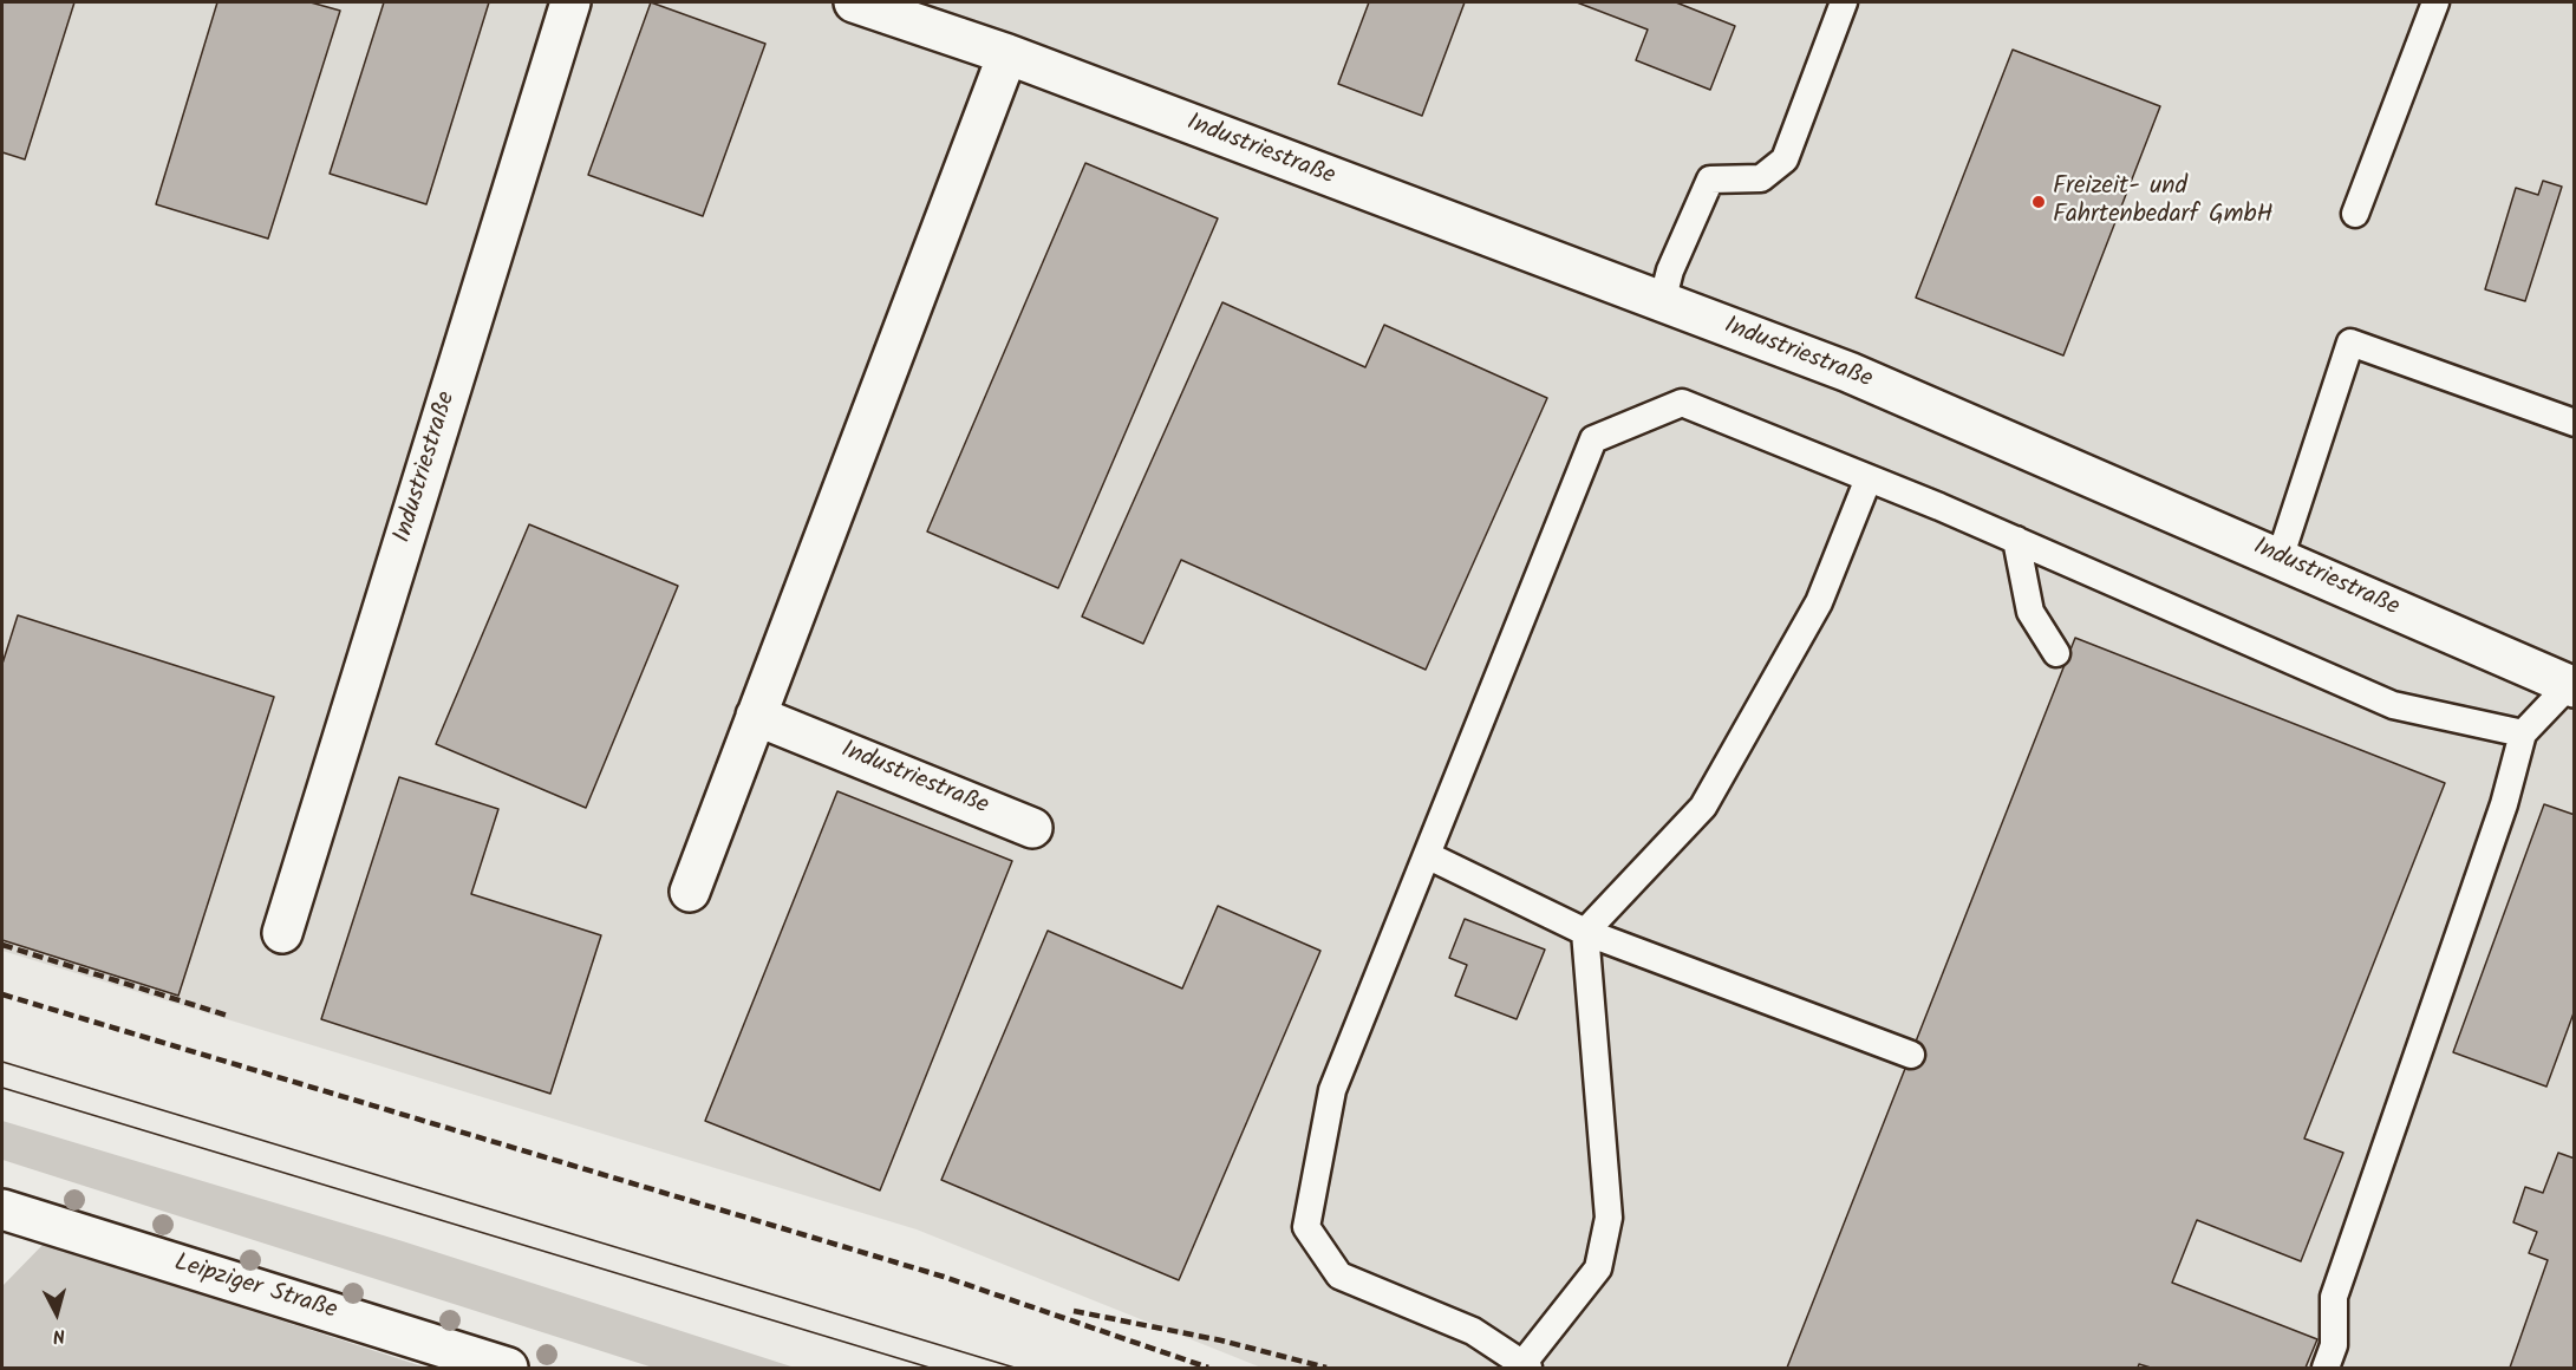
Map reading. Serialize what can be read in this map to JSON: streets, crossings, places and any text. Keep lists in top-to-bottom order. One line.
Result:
{"streets":{"street":["Industriestraße","Leipziger Straße"]},"places":["Freizeit- und Fahrtenbedarf GmbH"],"north":"bottom"}
